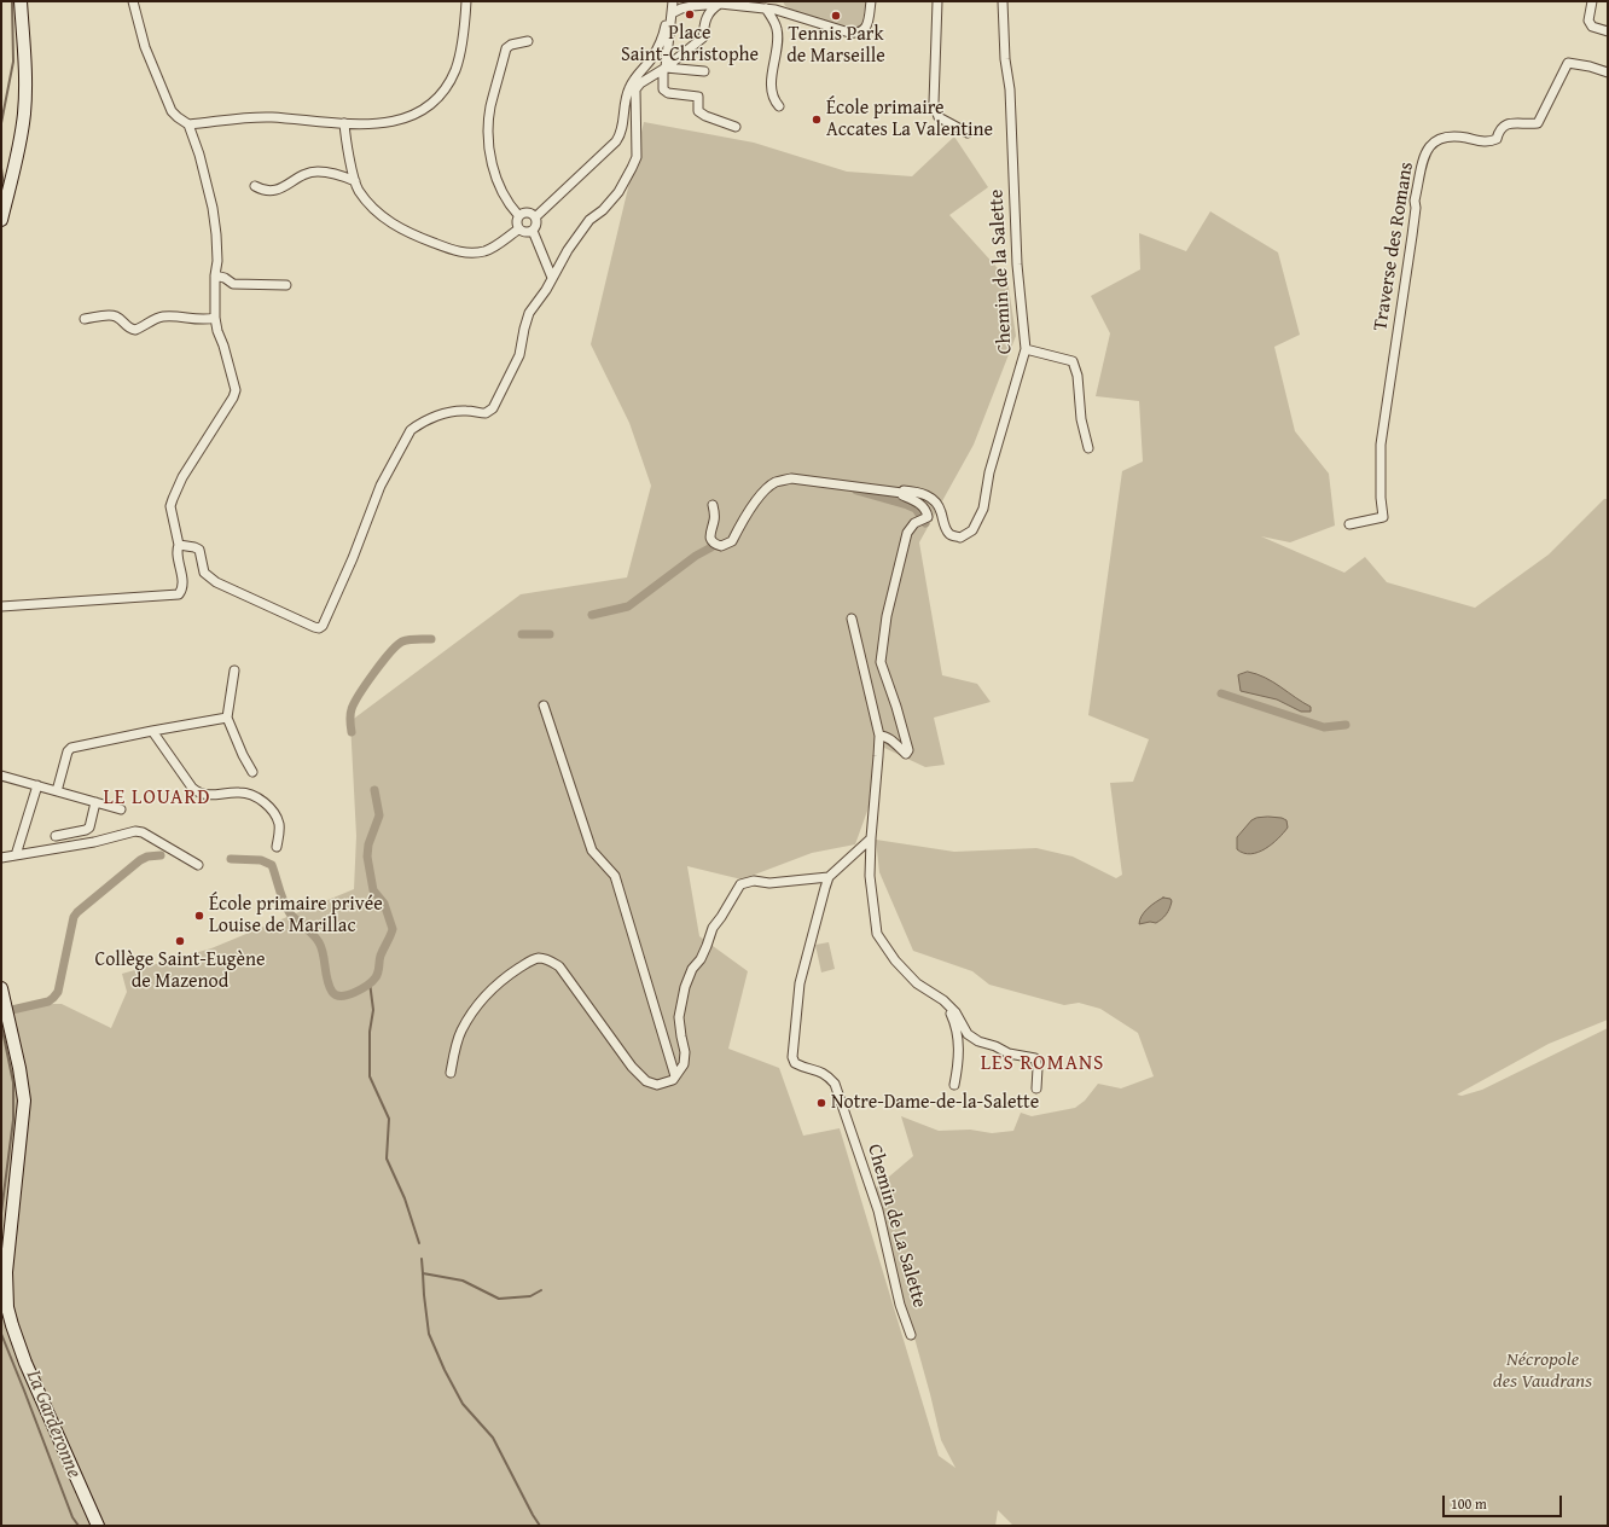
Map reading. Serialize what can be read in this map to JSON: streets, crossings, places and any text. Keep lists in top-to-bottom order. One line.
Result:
{"streets":{"street":["Traverse des Romans","Chemin de la Salette","Chemin de La Salette"]},"districts":["LE LOUARD","LES ROMANS"],"water":["La Garderonne"],"parks":["Nécropole des Vaudrans"],"places":["Place Saint-Christophe","Tennis Park de Marseille","École primaire Accates La Valentine","École primaire privée Louise de Marillac","Collège Saint-Eugène de Mazenod","Notre-Dame-de-la-Salette"],"scale_bar":"100 m"}
